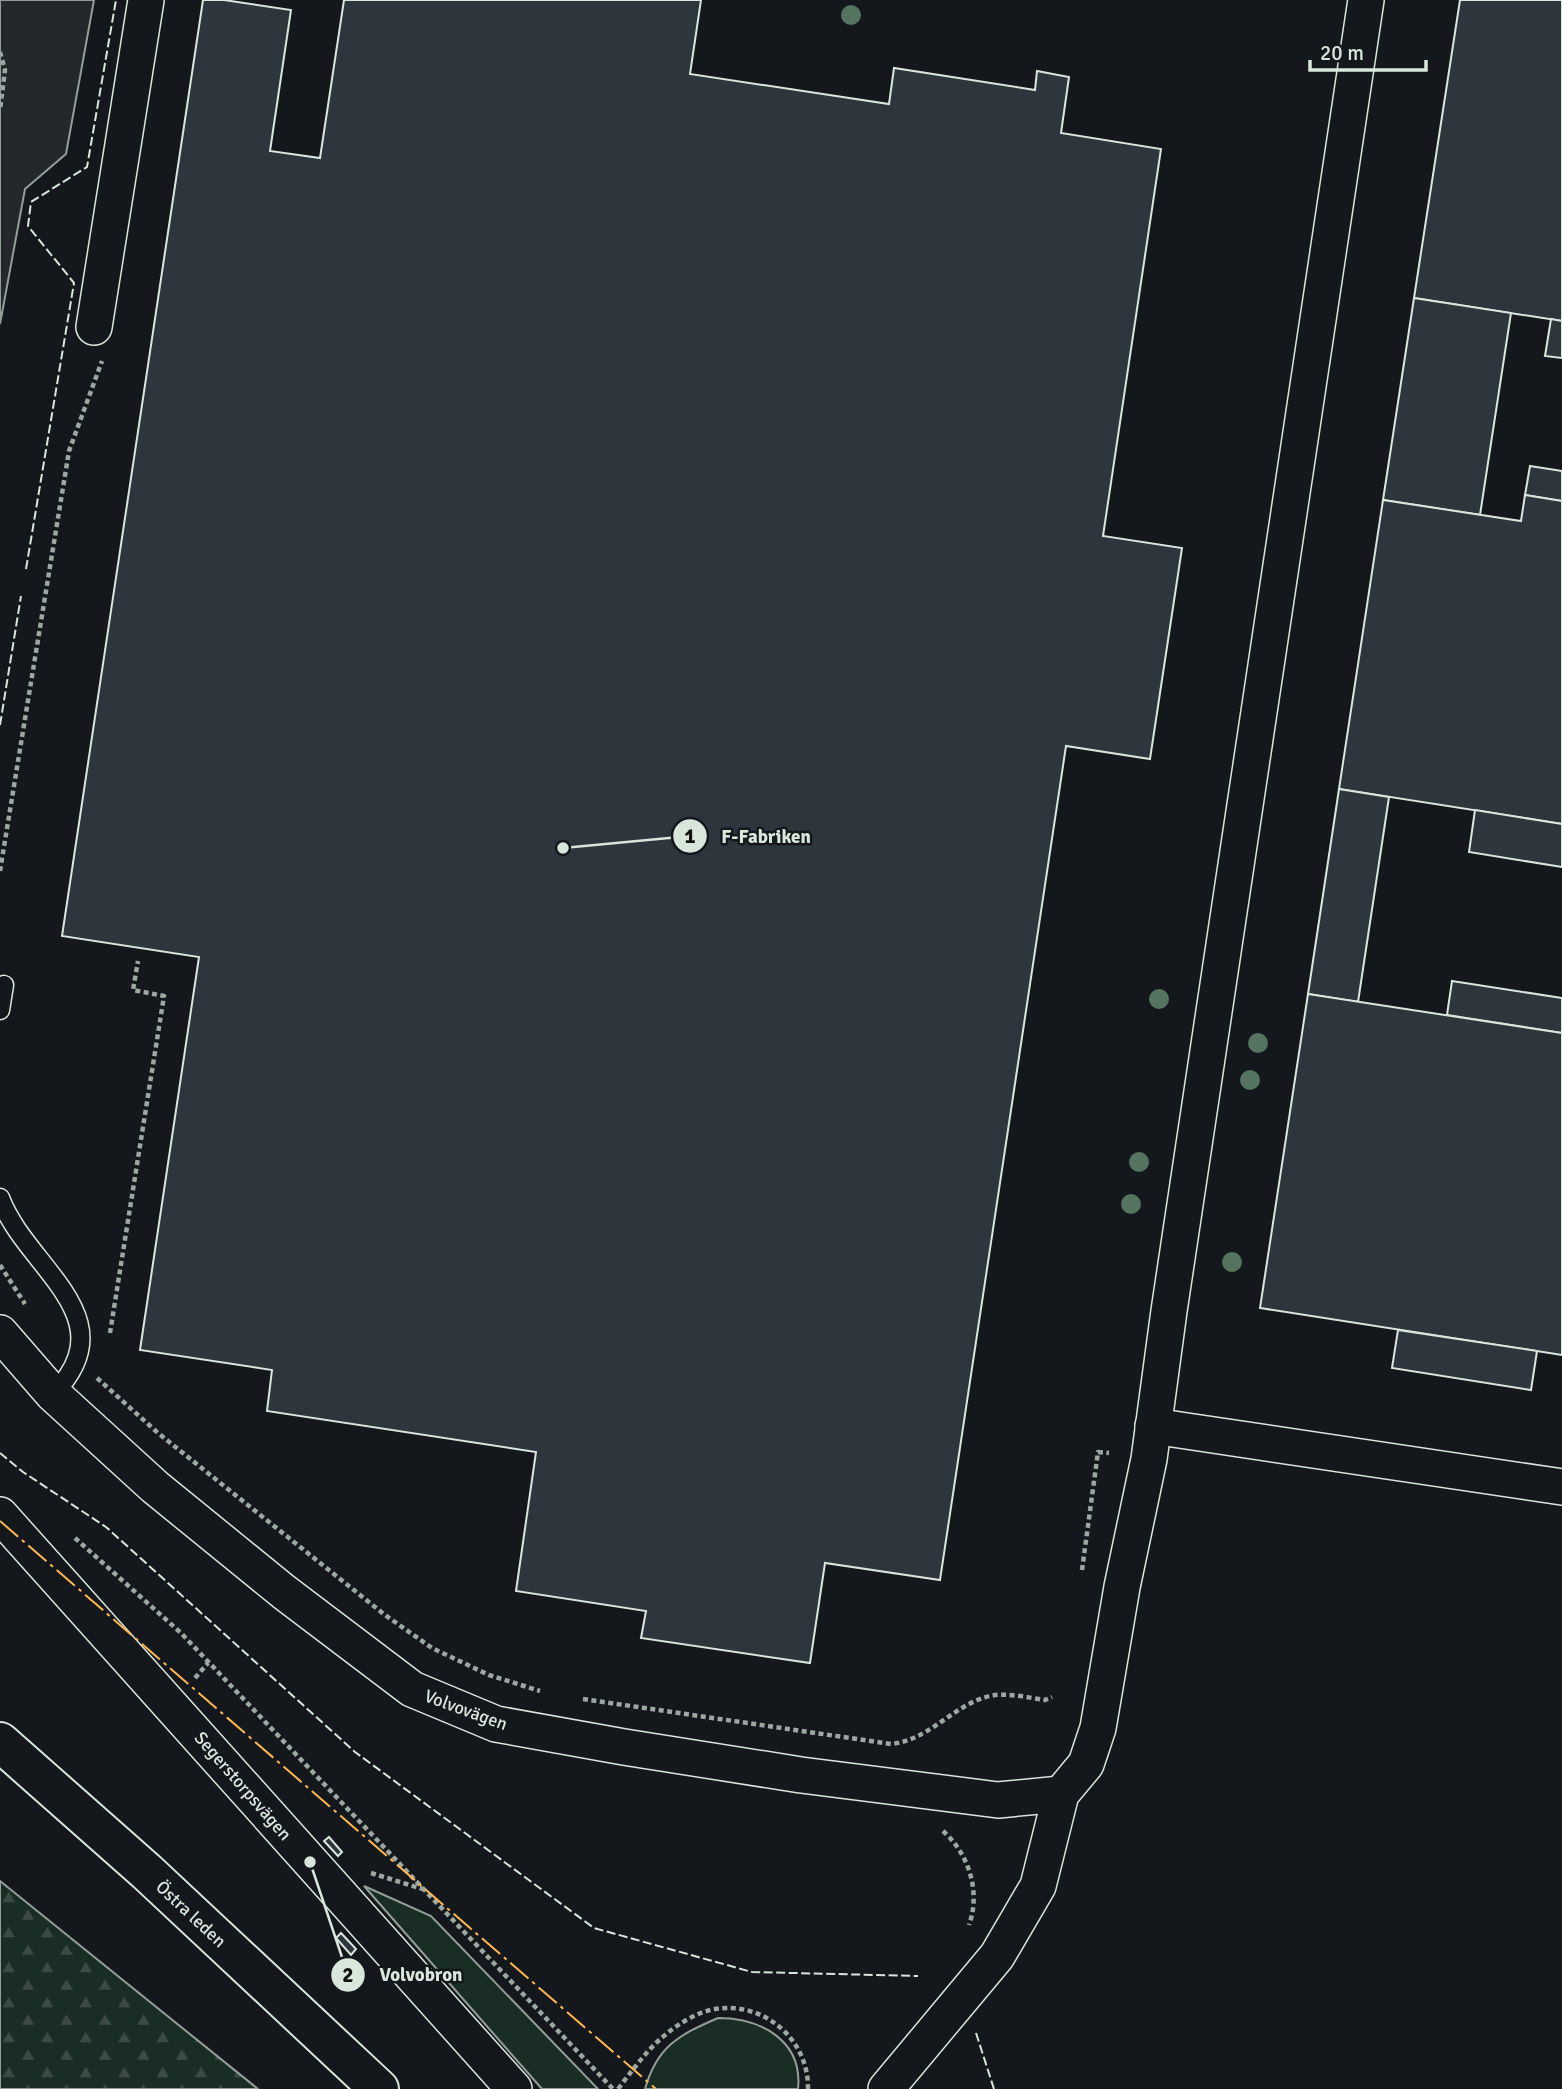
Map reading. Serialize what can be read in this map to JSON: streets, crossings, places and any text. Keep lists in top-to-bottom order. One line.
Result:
{"streets":{"highway":["Östra leden"],"street":["Volvovägen","Segerstorpsvägen"]},"places":["F-Fabriken","Volvobron"],"scale_bar":"20 m"}
